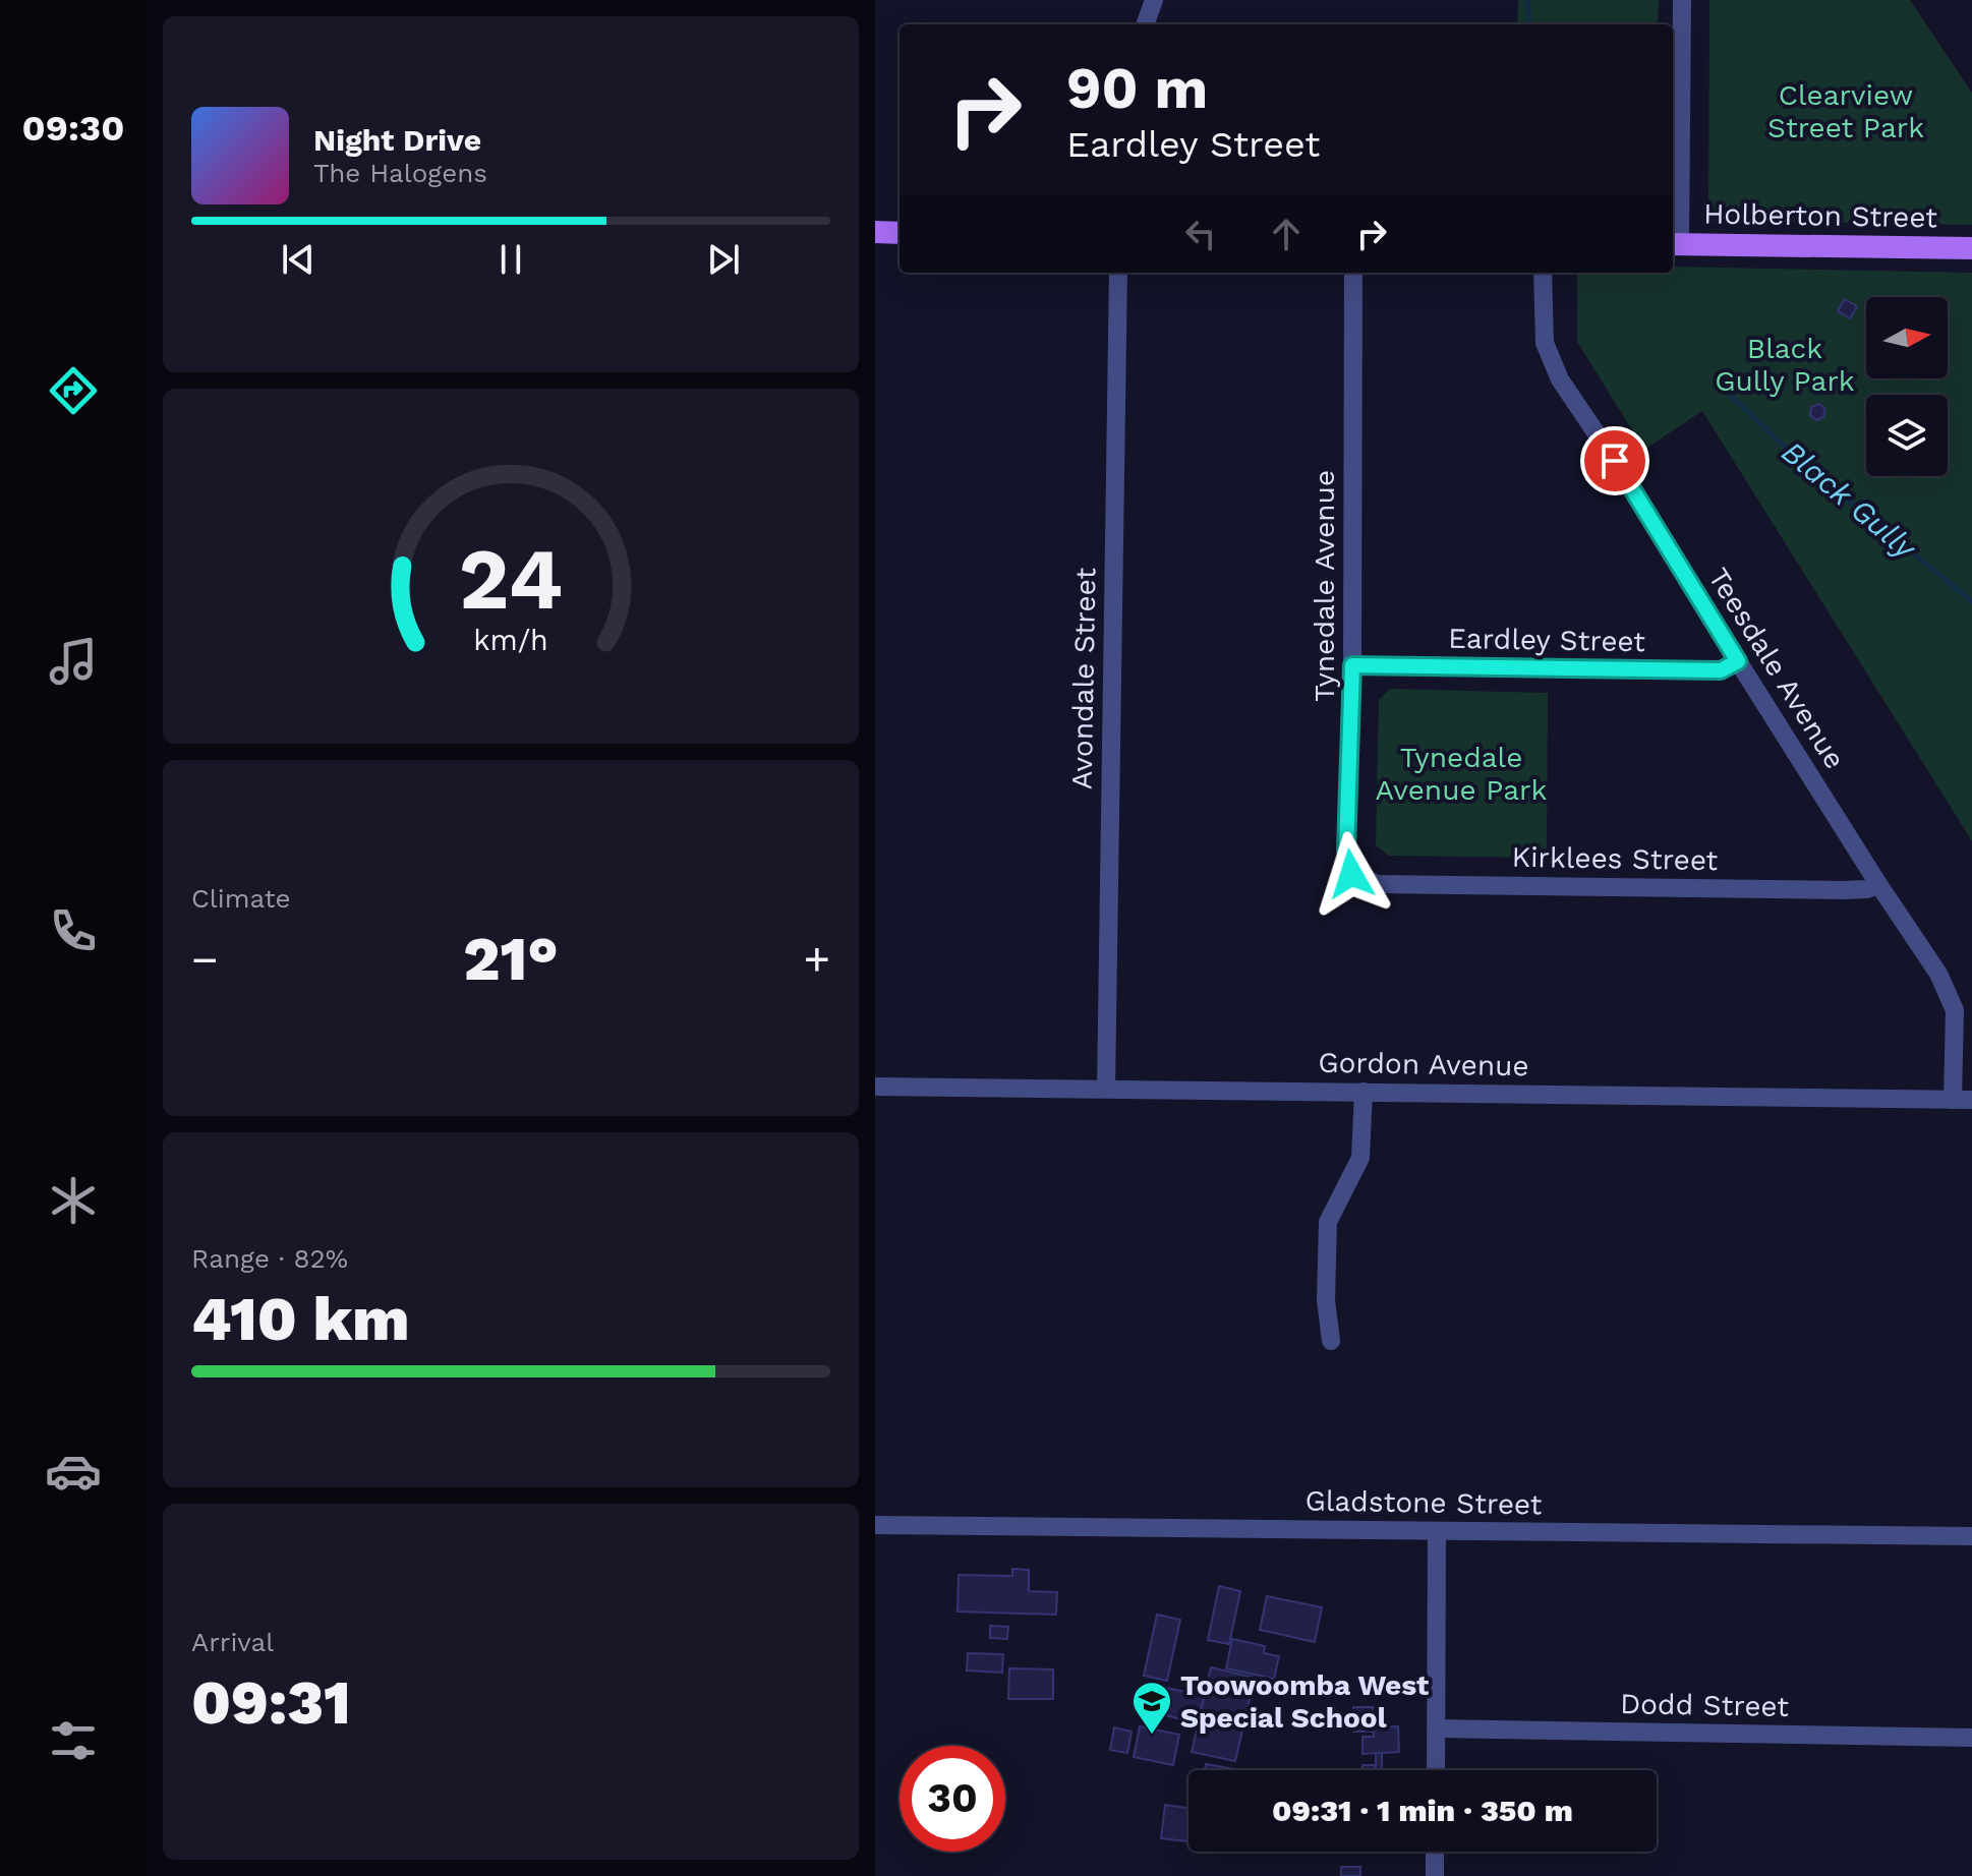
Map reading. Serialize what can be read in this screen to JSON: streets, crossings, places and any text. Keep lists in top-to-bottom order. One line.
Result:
{"streets":{"main road":["Holberton Street"],"street":["Tynedale Avenue","Eardley Street","Teesdale Avenue","Avondale Street","Kirklees Street","Gordon Avenue","Gladstone Street","Dodd Street"]},"crossings":[["Tynedale Avenue","Eardley Street"],["Tynedale Avenue","Kirklees Street"],["Eardley Street","Teesdale Avenue"],["Teesdale Avenue","Kirklees Street"],["Teesdale Avenue","Gordon Avenue"],["Avondale Street","Gordon Avenue"]],"water":["Black Gully"],"parks":["Clearview Street Park","Black Gully Park","Tynedale Avenue Park"],"places":{"school or university":["Toowoomba West Special School"]},"north":"right","page":{"tabs":"09:30","turn":["90 m","Eardley Street"],"song":["Night Drive","The Halogens"],"tile":["Climate",["Range · 82%","410 km"],["Arrival","09:31"]],"heat":["−","21°","+"],"limit":"30","trip":"09:31 · 1 min · 350 m","gauge":["24","km/h"]}}
